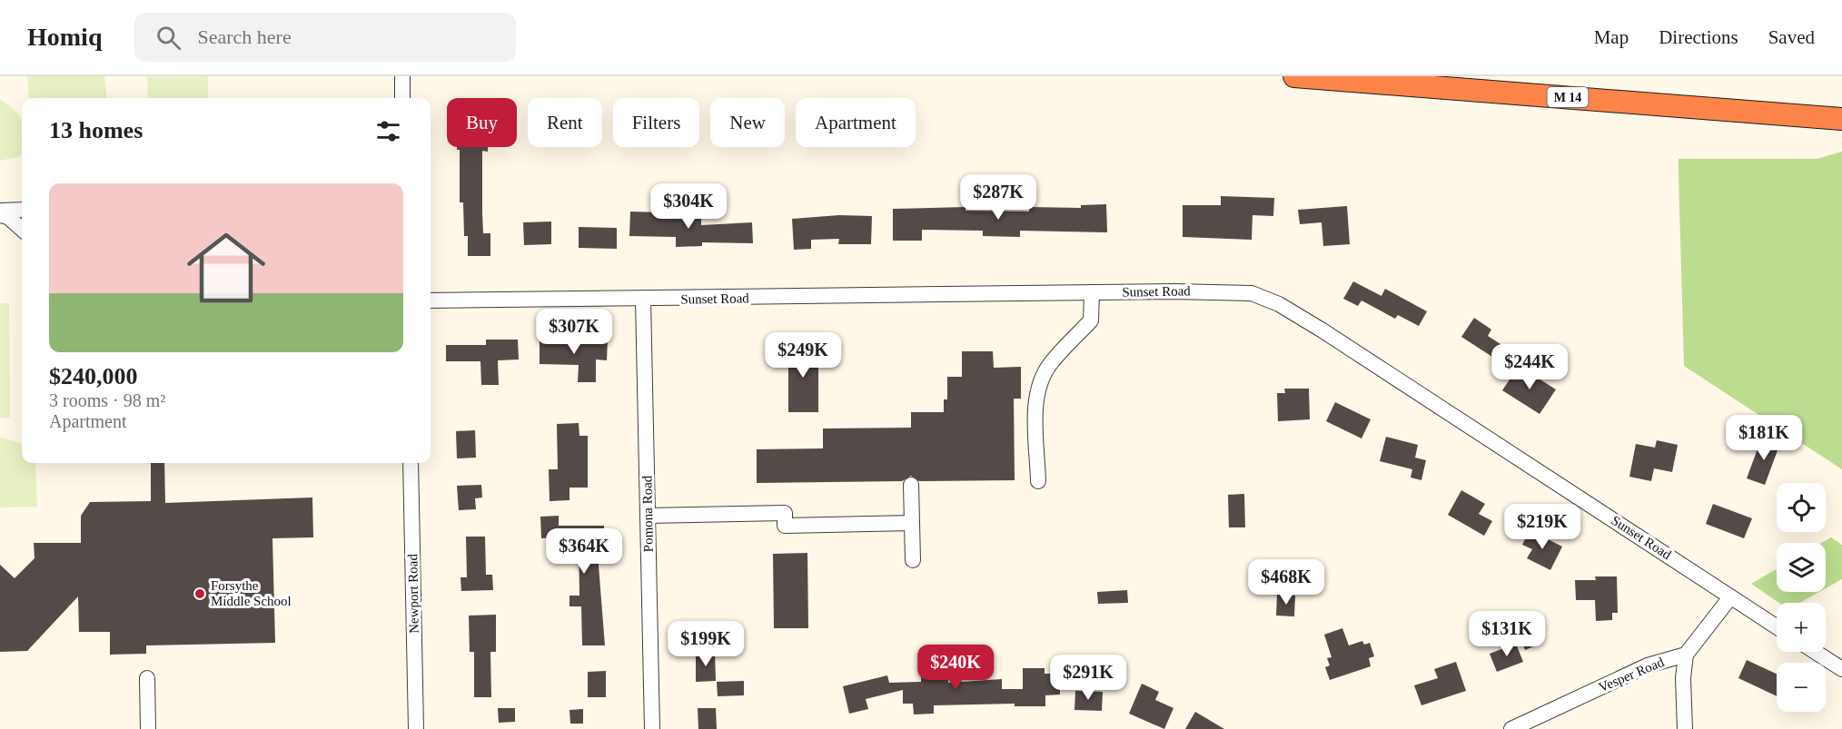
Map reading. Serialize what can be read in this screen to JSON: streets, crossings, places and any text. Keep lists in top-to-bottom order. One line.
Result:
{"streets":{"highway":["M 14"],"street":["Sunset Road","Pomona Road","Newport Road","Vesper Road"]},"crossings":[["Sunset Road","Pomona Road"]],"places":["Forsythe Middle School"],"page":{"header":"Homiq","search":"Search here","nav":["Map","Directions","Saved"],"chip":["Buy","Rent","Filters","New","Apartment"],"heading":"13 homes","list":[{"name":"$240,000","note":"3 rooms · 98 m² · Apartment"}],"price":["$287K","$304K","$307K","$249K","$244K","$181K","$219K","$364K","$468K","$131K","$199K","$240K","$291K"],"map_buttons":["+","−"]}}
